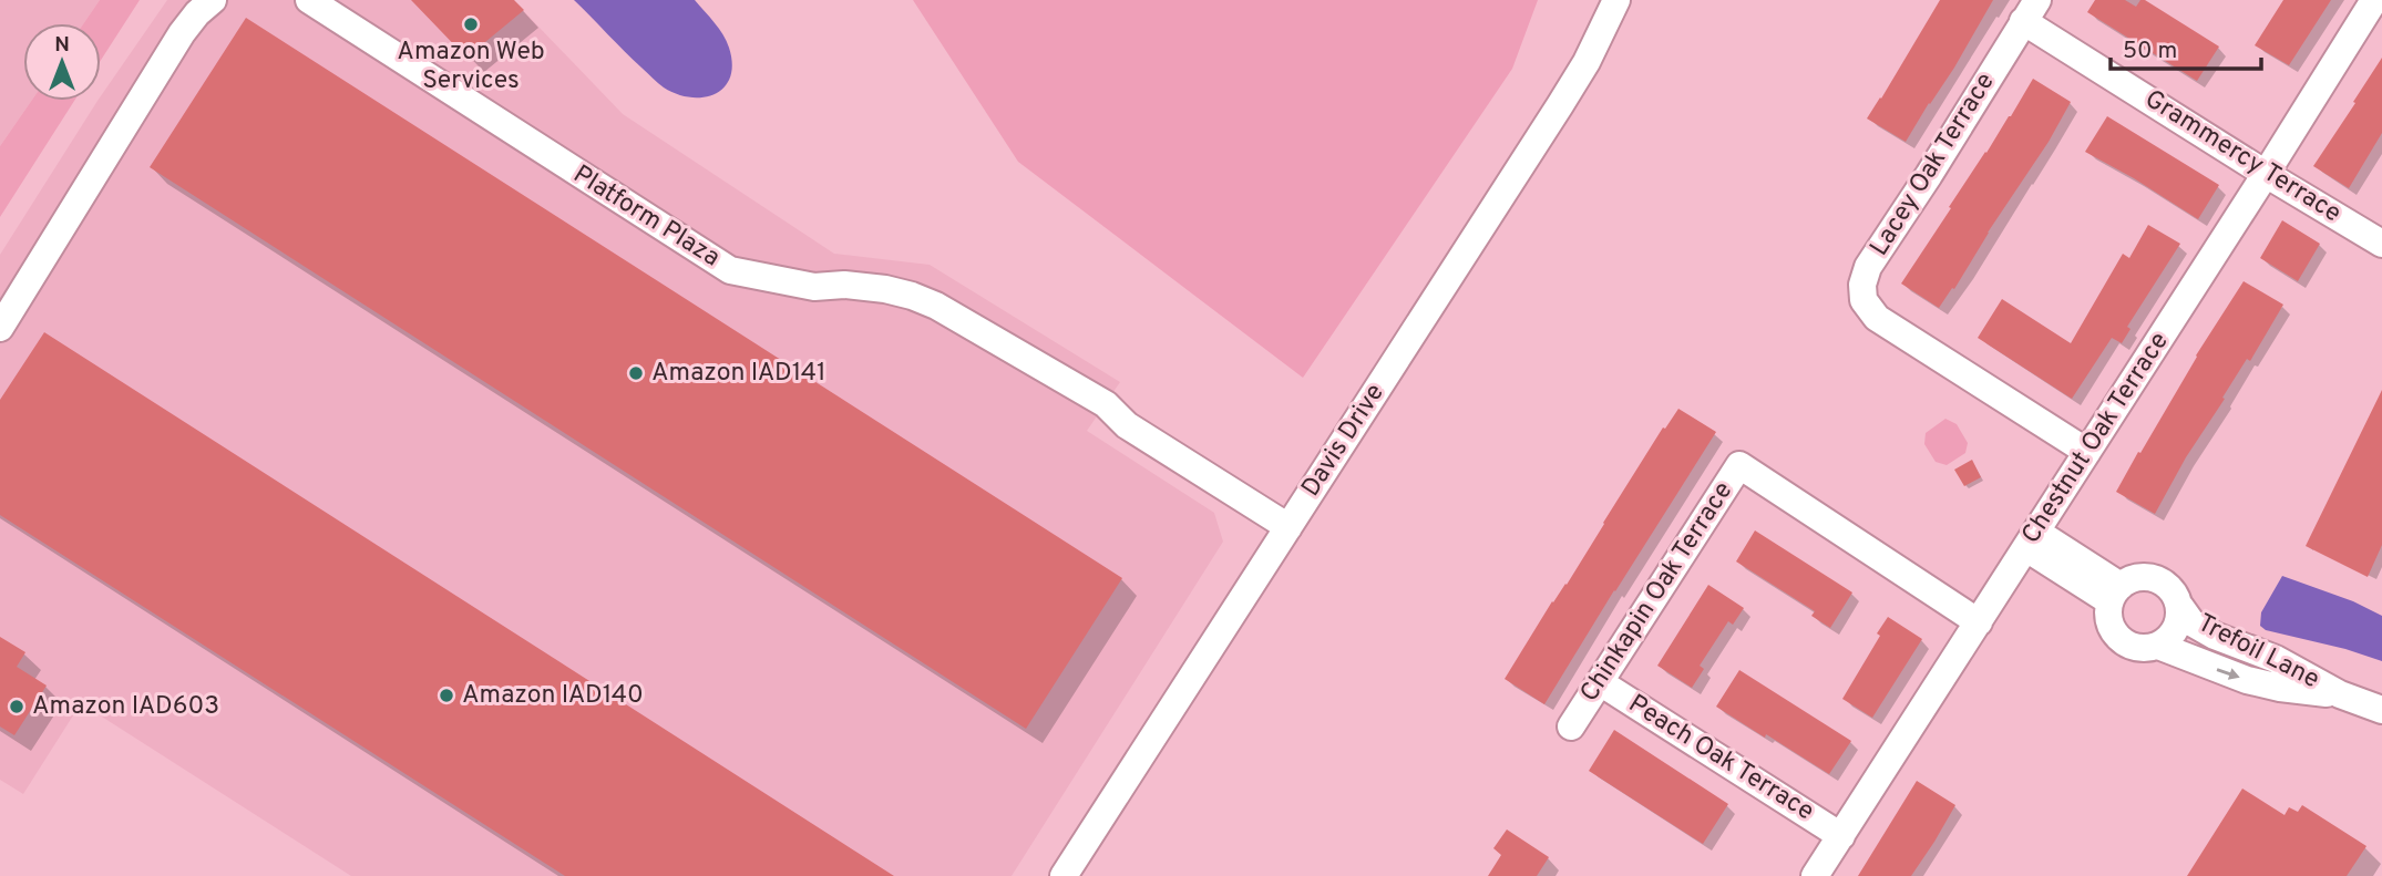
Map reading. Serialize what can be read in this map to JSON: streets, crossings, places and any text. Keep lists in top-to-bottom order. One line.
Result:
{"streets":{"street":["Grammercy Terrace","Lacey Oak Terrace","Platform Plaza","Chestnut Oak Terrace","Davis Drive","Chinkapin Oak Terrace","Trefoil Lane","Peach Oak Terrace"]},"crossings":[["Grammercy Terrace","Lacey Oak Terrace"],["Grammercy Terrace","Chestnut Oak Terrace"],["Lacey Oak Terrace","Chestnut Oak Terrace"],["Platform Plaza","Davis Drive"],["Chestnut Oak Terrace","Chinkapin Oak Terrace"],["Chestnut Oak Terrace","Peach Oak Terrace"],["Chinkapin Oak Terrace","Peach Oak Terrace"]],"places":["Amazon Web Services","Amazon IAD141","Amazon IAD140","Amazon IAD603"],"scale_bar":"50 m","north":"top"}
